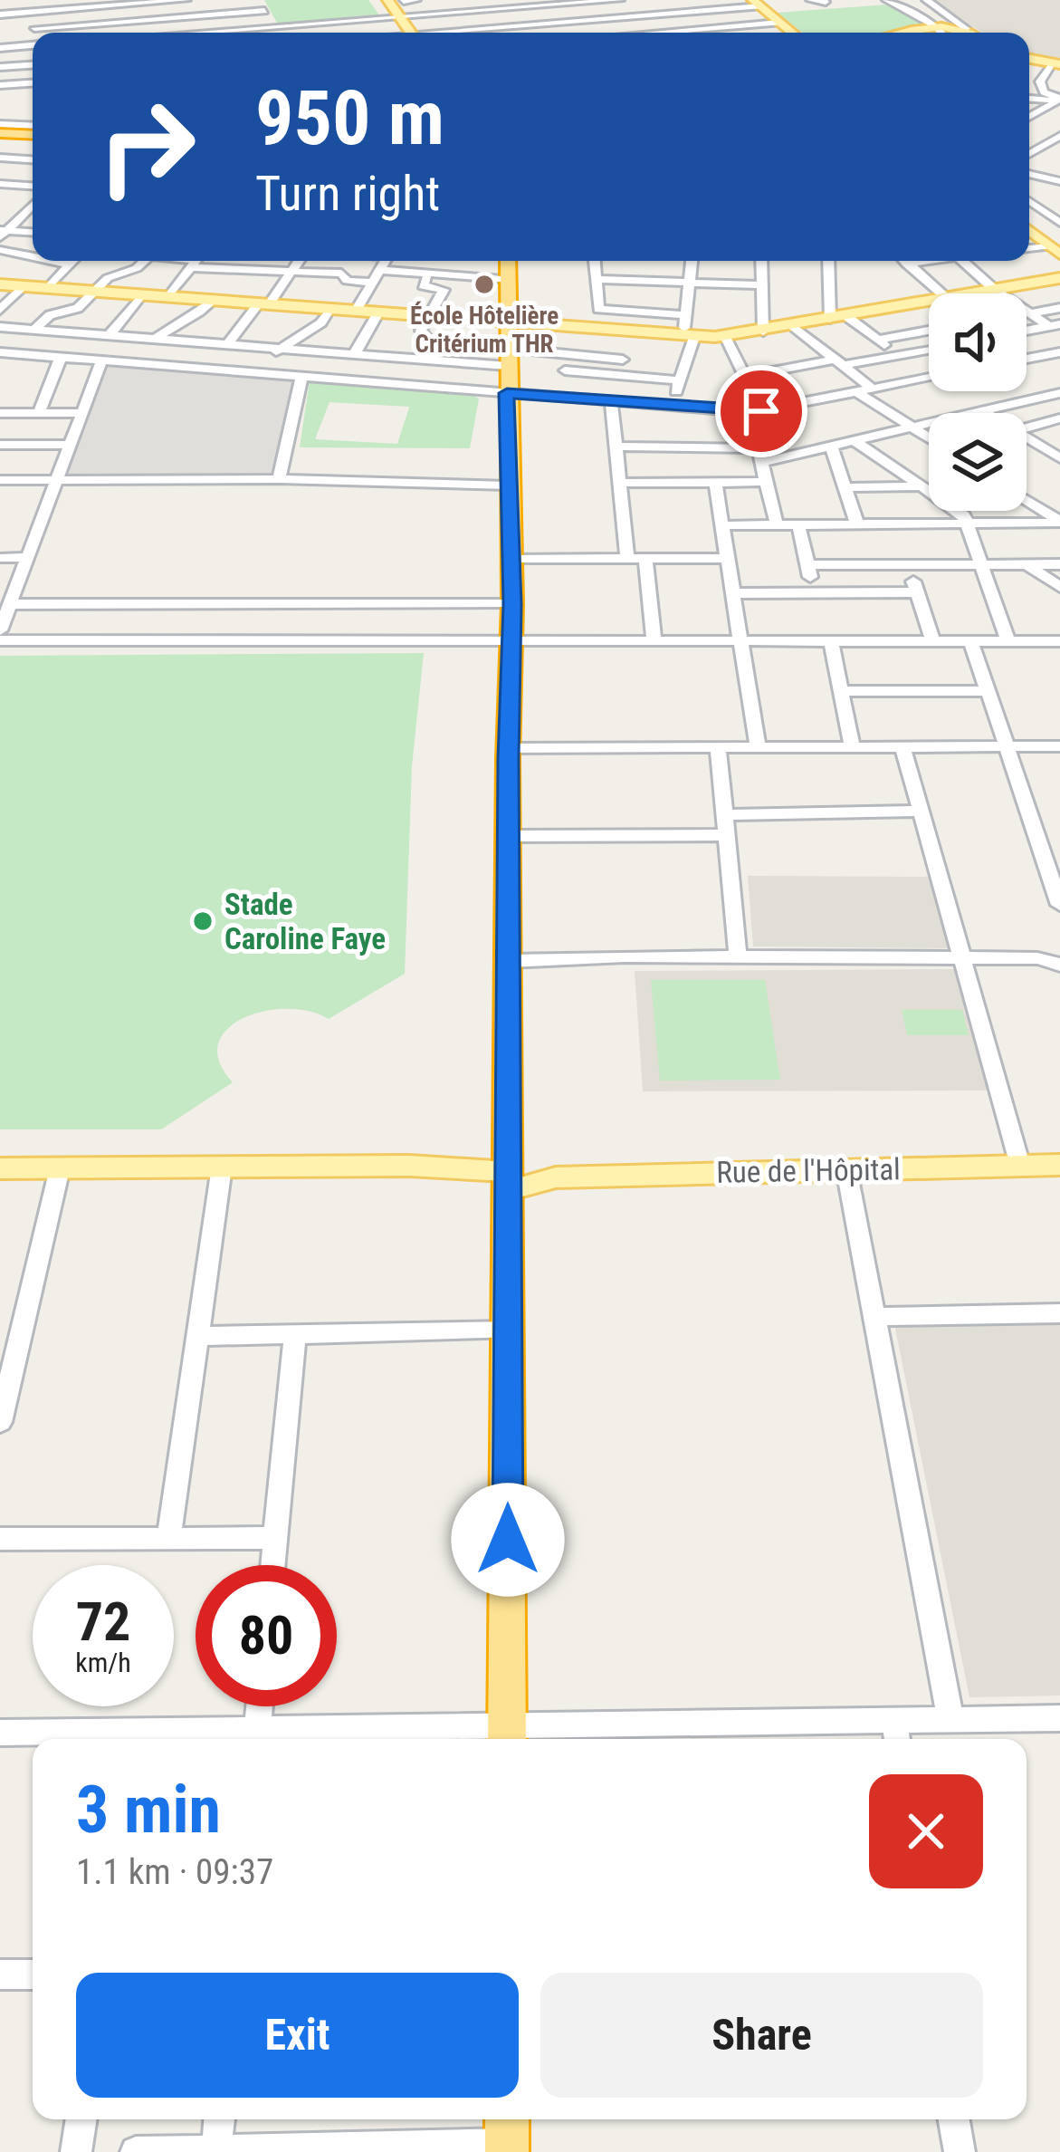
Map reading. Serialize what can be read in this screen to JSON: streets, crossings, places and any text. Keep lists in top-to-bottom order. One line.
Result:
{"streets":{"main road":["Rue de l'Hôpital"]},"places":["École Hôtelière Critérium THR","Stade Caroline Faye"],"page":{"turn":["950 m","Turn right"],"speed":"72 km/h","limit":"80","heading":["3 min","1.1 km · 09:37"],"buttons":["Exit","Share"]}}
